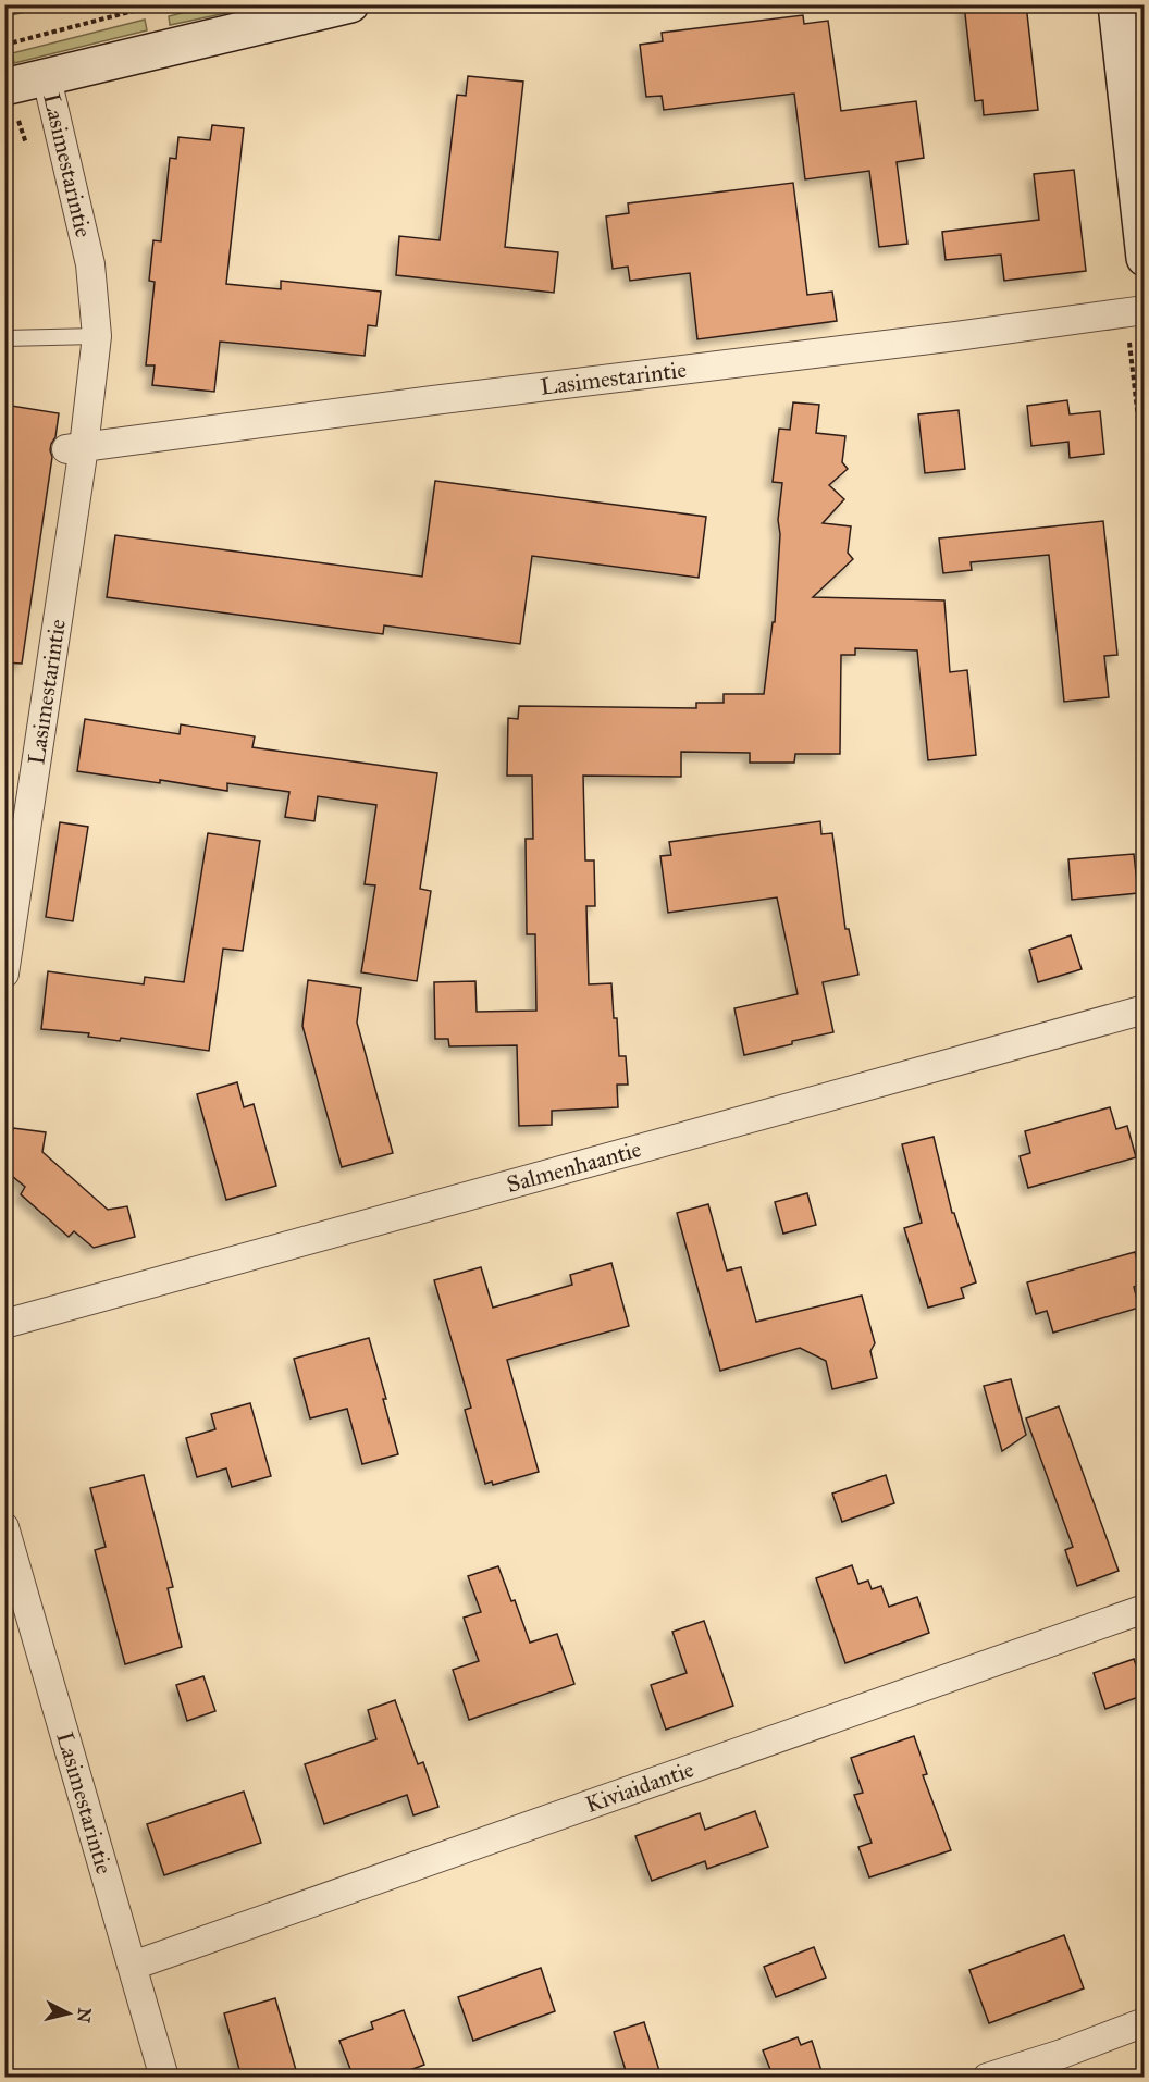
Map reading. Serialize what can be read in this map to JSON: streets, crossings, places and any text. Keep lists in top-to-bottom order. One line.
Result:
{"streets":{"street":["Lasimestarintie","Salmenhaantie","Kiviaidantie"]},"crossings":[["Lasimestarintie","Kiviaidantie"]],"north":"right"}
